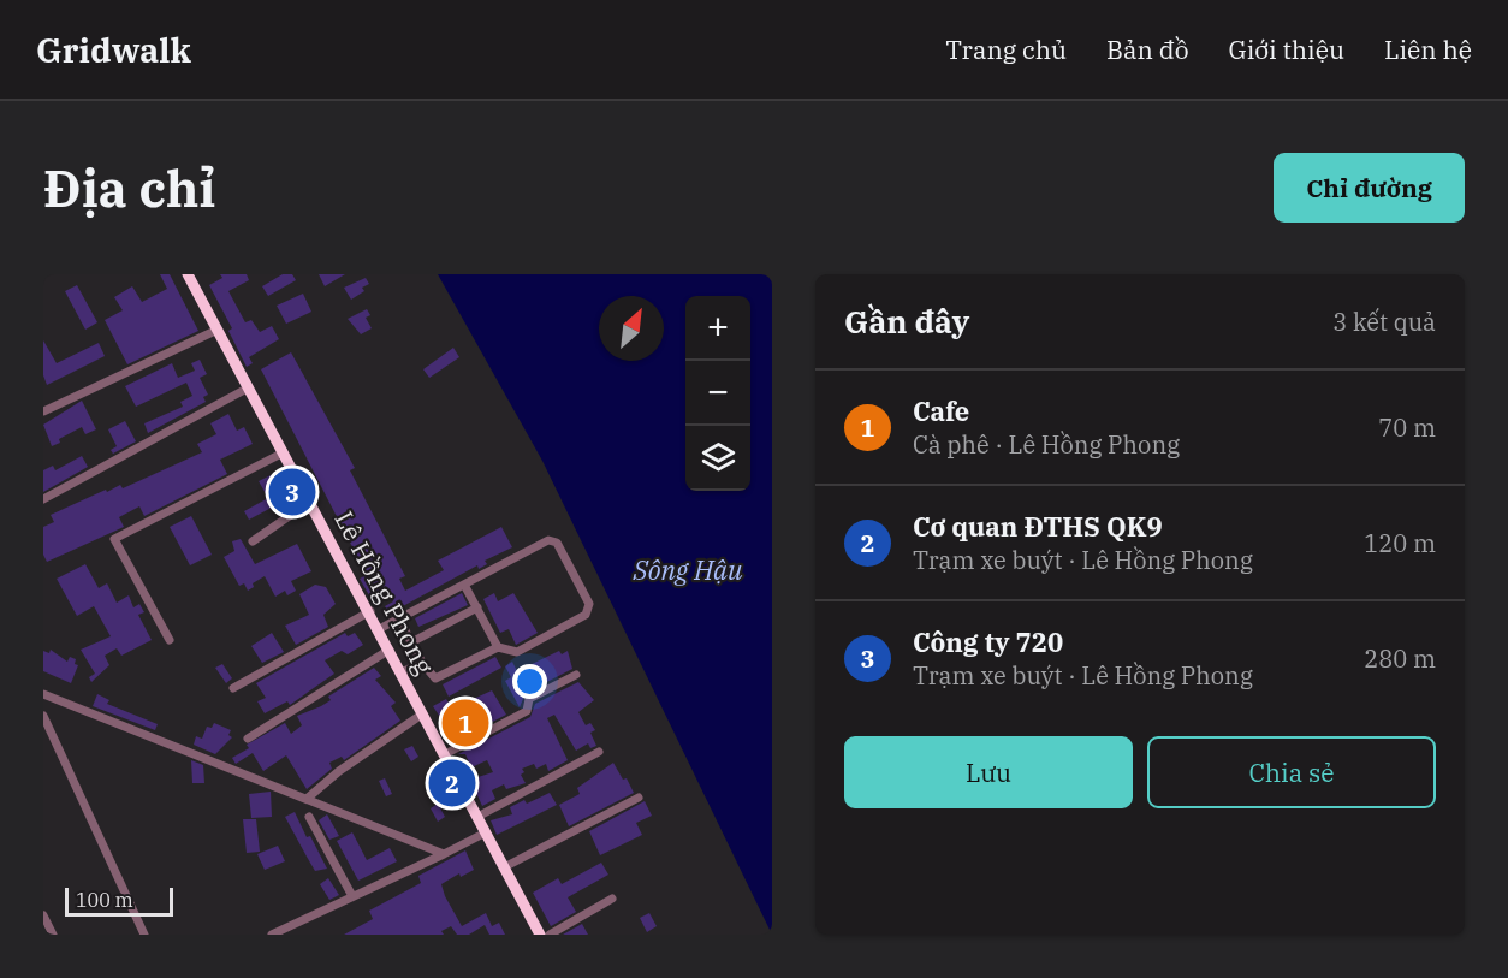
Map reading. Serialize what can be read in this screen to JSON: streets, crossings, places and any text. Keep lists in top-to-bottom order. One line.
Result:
{"streets":{"highway":["Lê Hồng Phong"]},"water":["Sông Hậu"],"scale_bar":"100 m","north":"top right","page":{"header":"Gridwalk","nav":["Trang chủ","Bản đồ","Giới thiệu","Liên hệ"],"buttons":["Chỉ đường",["Lưu","Chia sẻ"]],"title":"Địa chỉ","heading":["Gần đây","3 kết quả"],"map_buttons":["+","−"],"list":[{"mark":"1","name":"Cafe","note":"Cà phê · Lê Hồng Phong","value":"70 m"},{"mark":"2","name":"Cơ quan ĐTHS QK9","note":"Trạm xe buýt · Lê Hồng Phong","value":"120 m"},{"mark":"3","name":"Công ty 720","note":"Trạm xe buýt · Lê Hồng Phong","value":"280 m"}],"pins":["3","1","2"],"scale":"100 m"}}
